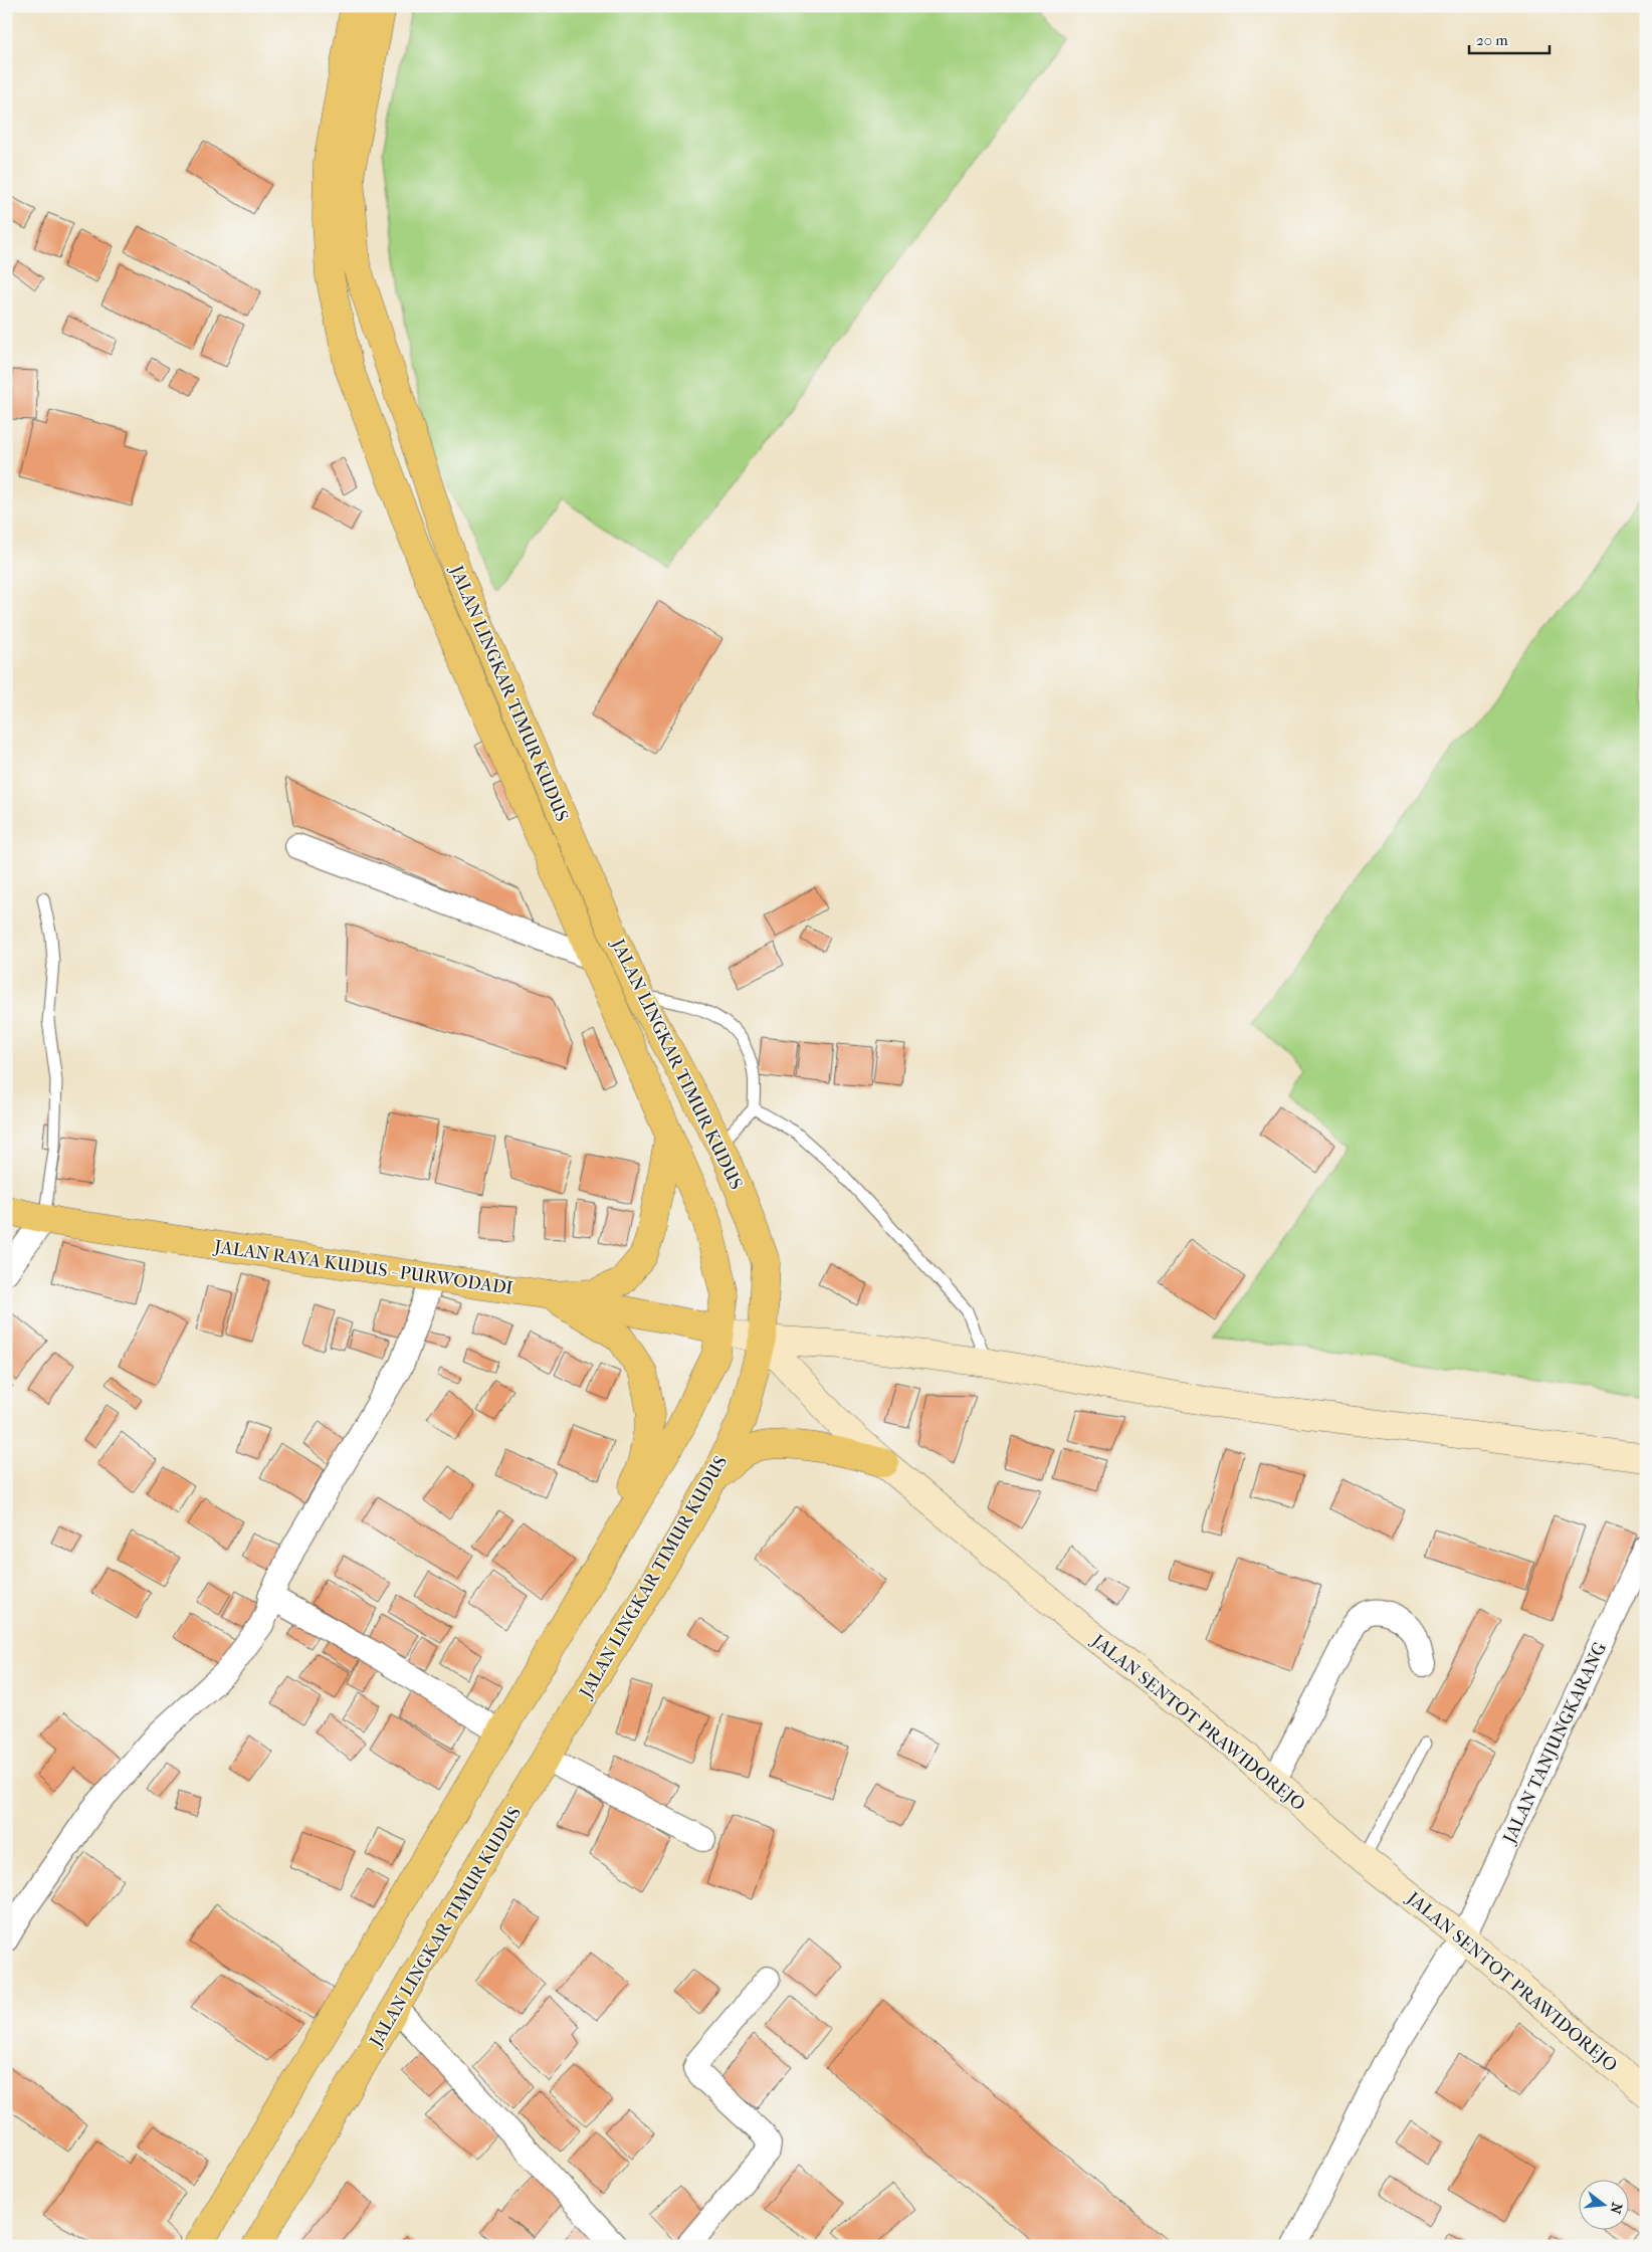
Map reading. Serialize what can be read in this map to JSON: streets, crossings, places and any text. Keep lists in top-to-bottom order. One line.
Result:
{"streets":{"main road":["JALAN LINGKAR TIMUR KUDUS","JALAN RAYA KUDUS - PURWODADI","JALAN SENTOT PRAWIDOREJO"],"street":["JALAN TANJUNGKARANG"]},"crossings":[["JALAN LINGKAR TIMUR KUDUS","JALAN RAYA KUDUS - PURWODADI"],["JALAN LINGKAR TIMUR KUDUS","JALAN SENTOT PRAWIDOREJO"],["JALAN SENTOT PRAWIDOREJO","JALAN TANJUNGKARANG"]],"scale_bar":"20 m","north":"right"}
